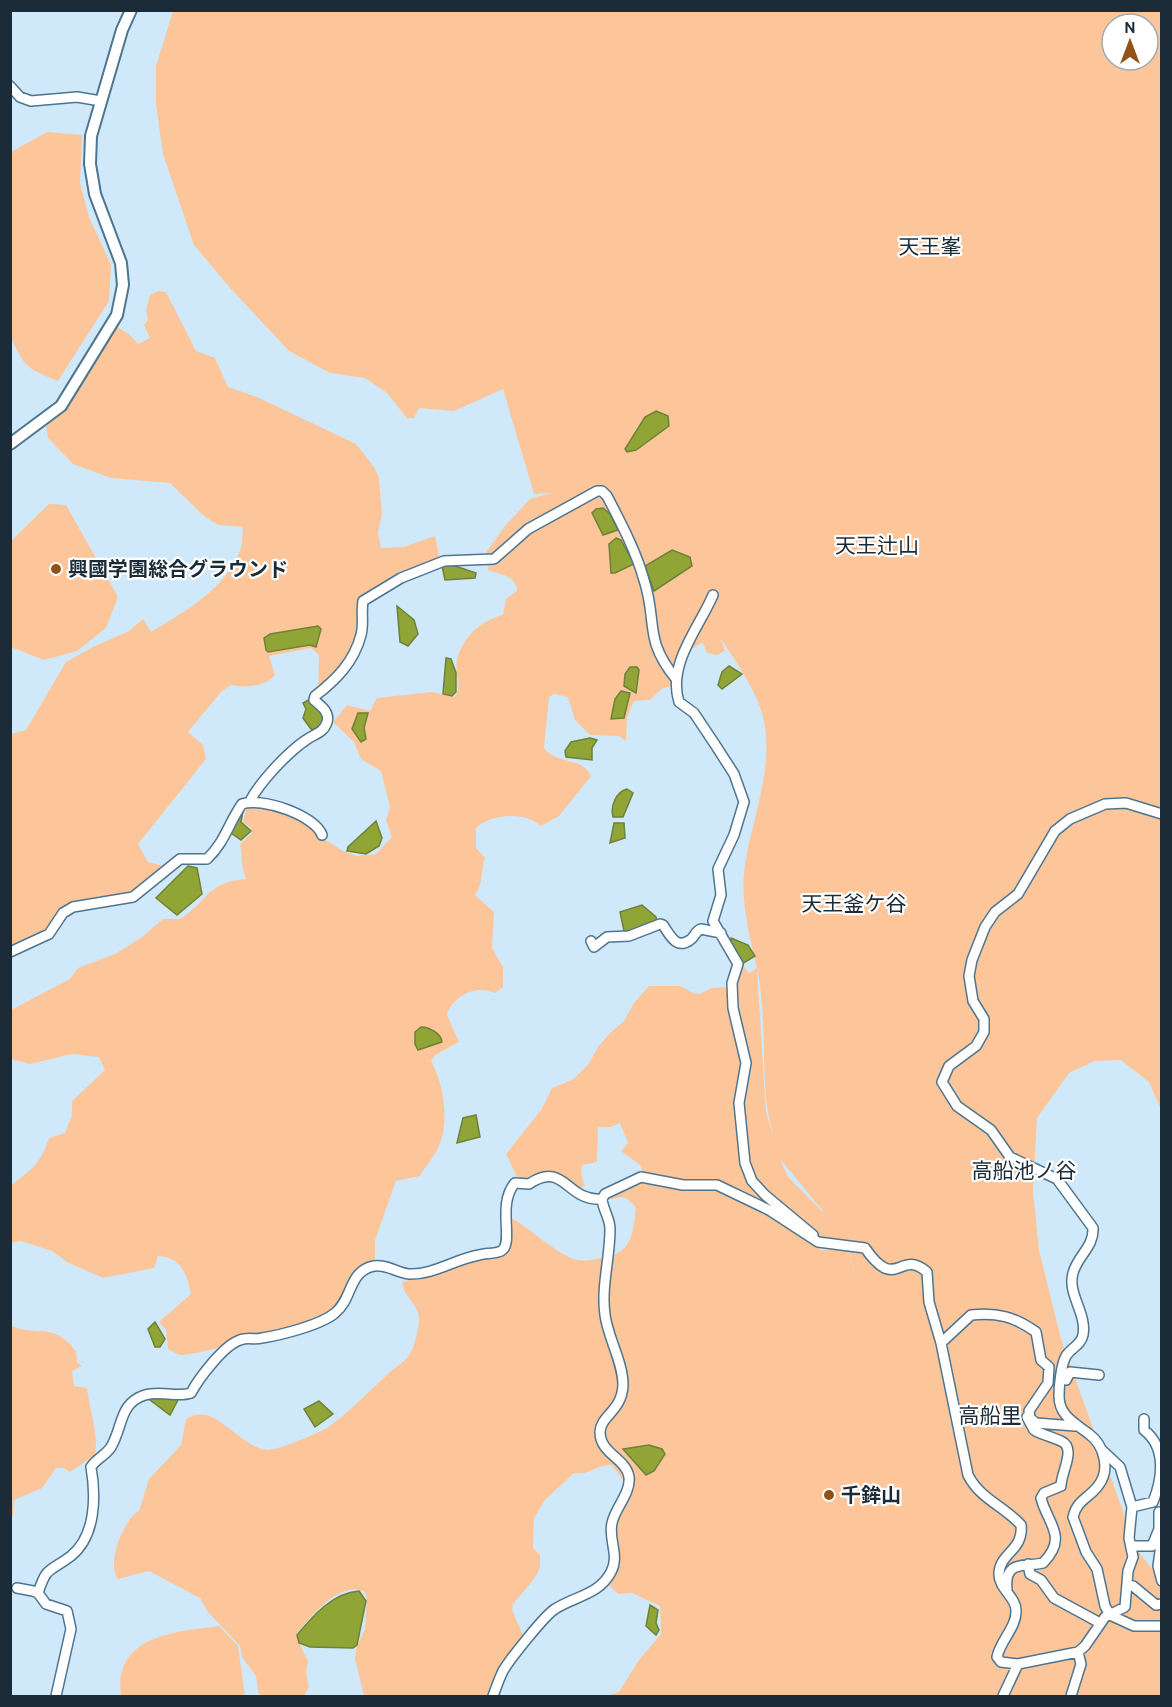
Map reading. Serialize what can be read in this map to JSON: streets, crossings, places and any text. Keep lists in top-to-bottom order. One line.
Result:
{"districts":["天王峯","天王辻山","天王釜ケ谷","高船池ノ谷","高船里"],"places":["興國学園総合グラウンド","千鉾山"],"north":"top"}
